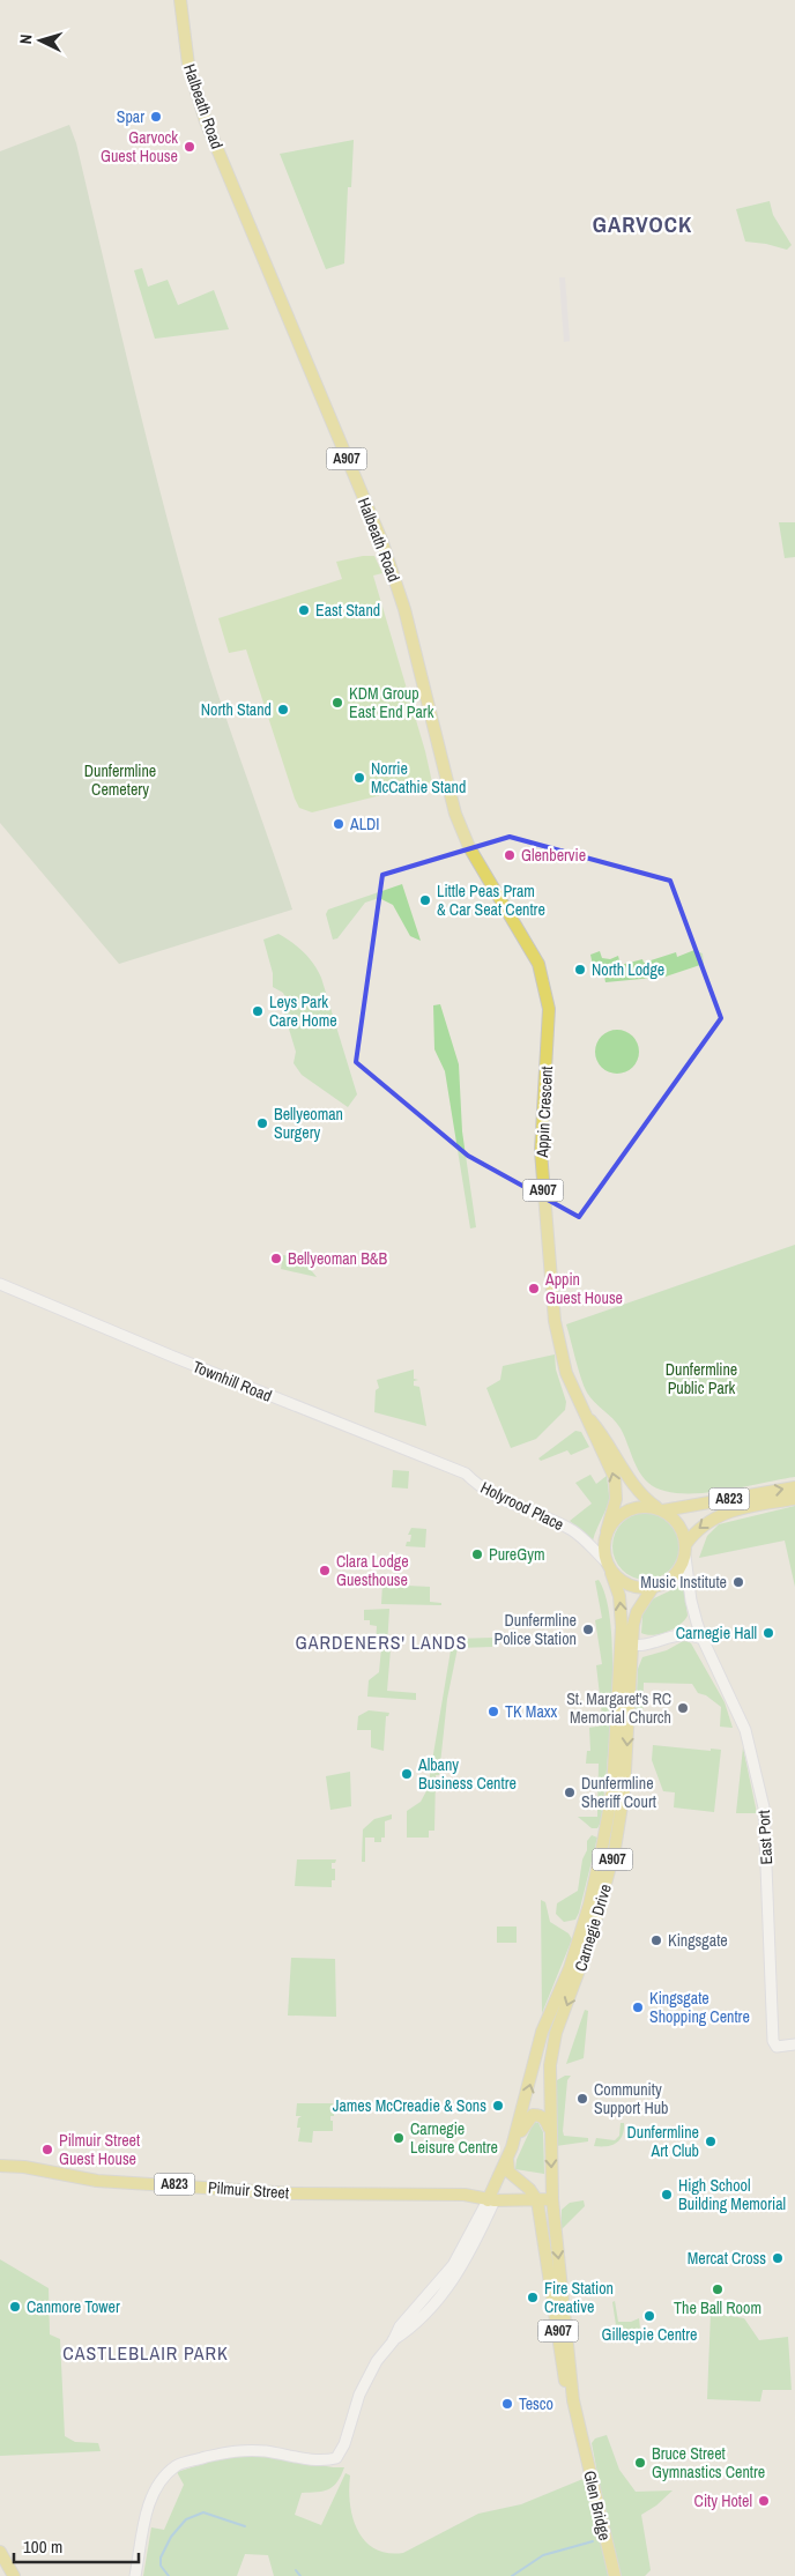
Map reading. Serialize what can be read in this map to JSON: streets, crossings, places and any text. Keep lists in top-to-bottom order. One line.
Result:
{"streets":{"main road":["Halbeath Road","A907","Appin Crescent","A823","Carnegie Drive","Pilmuir Street","Glen Bridge"],"street":["Townhill Road","Holyrood Place","East Port"]},"crossings":[["Halbeath Road","Appin Crescent"],["A907","Appin Crescent"],["A907","A823"],["A907","Holyrood Place"],["A907","East Port"],["A907","Carnegie Drive"],["A907","Pilmuir Street"],["A907","Glen Bridge"],["Appin Crescent","A823"],["Appin Crescent","Holyrood Place"],["Appin Crescent","East Port"],["Appin Crescent","Carnegie Drive"],["Townhill Road","Holyrood Place"],["A823","Holyrood Place"],["A823","East Port"],["A823","Carnegie Drive"],["Holyrood Place","East Port"],["Holyrood Place","Carnegie Drive"],["East Port","Carnegie Drive"],["Carnegie Drive","Pilmuir Street"]],"districts":["GARVOCK","GARDENERS' LANDS","CASTLEBLAIR PARK"],"parks":["Dunfermline Cemetery","Dunfermline Public Park"],"places":["Spar","Garvock Guest House","East Stand","KDM Group East End Park","North Stand","Norrie McCathie Stand","ALDI","Glenbervie","Little Peas Pram & Car Seat Centre","North Lodge","Leys Park Care Home","Bellyeoman Surgery","Bellyeoman B&B","Appin Guest House","PureGym","Clara Lodge Guesthouse","Music Institute","Dunfermline Police Station","Carnegie Hall","St. Margaret's RC Memorial Church","TK Maxx","Albany Business Centre","Dunfermline Sheriff Court","Kingsgate","Kingsgate Shopping Centre","Community Support Hub","James McCreadie & Sons","Carnegie Leisure Centre","Dunfermline Art Club","Pilmuir Street Guest House","High School Building Memorial","Mercat Cross","The Ball Room","Fire Station Creative","Canmore Tower","Gillespie Centre","Tesco","Bruce Street Gymnastics Centre","City Hotel"],"scale_bar":"100 m","north":"left"}
